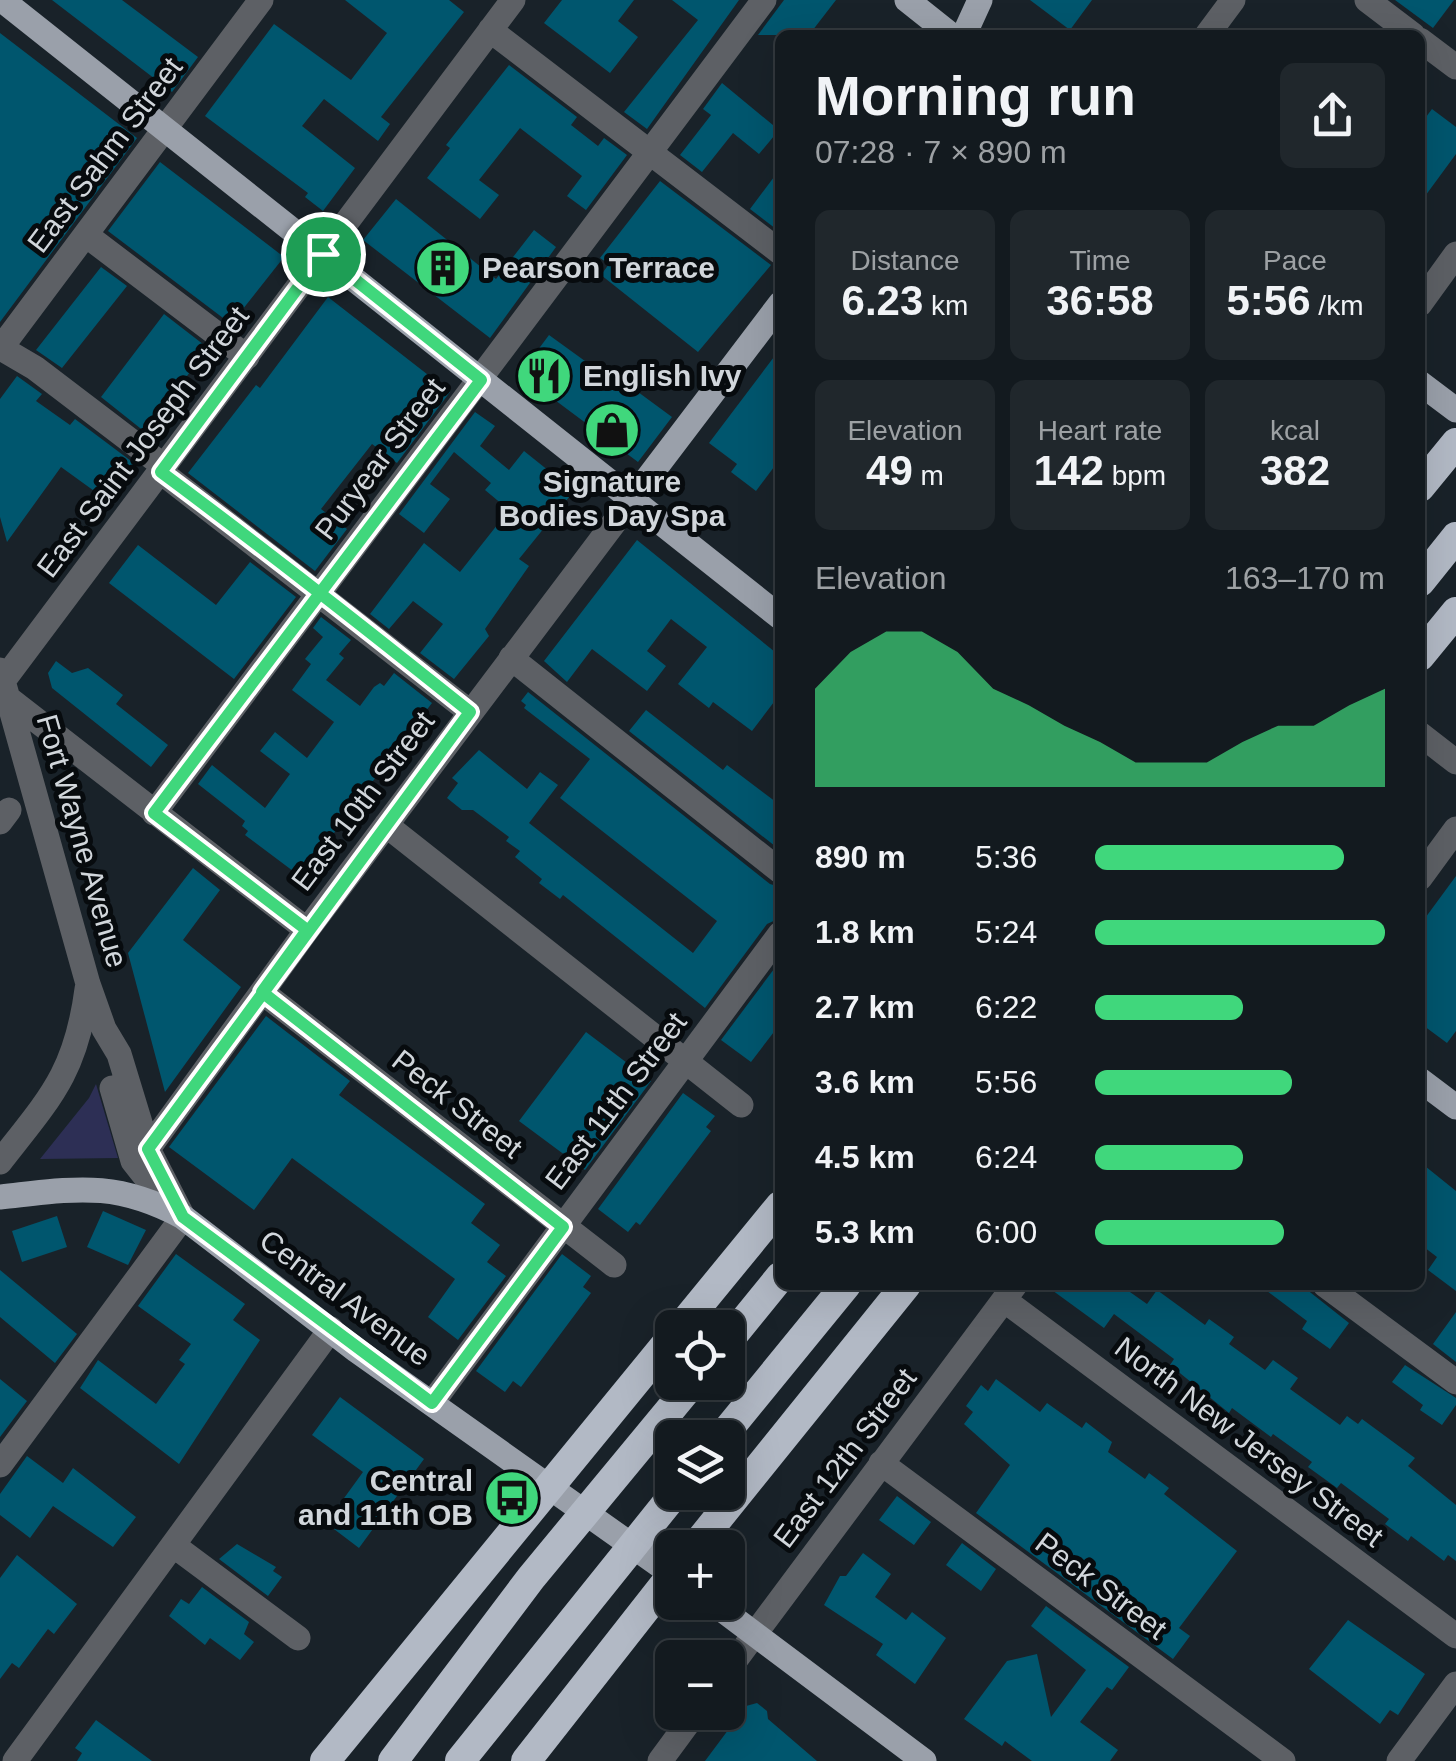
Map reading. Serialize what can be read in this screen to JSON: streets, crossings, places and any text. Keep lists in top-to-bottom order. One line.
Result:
{"streets":{"main road":["East 10th Street","Central Avenue"],"street":["East Sahm Street","East Saint Joseph Street","Puryear Street","Fort Wayne Avenue","East 11th Street","Peck Street","North New Jersey Street","East 12th Street"]},"crossings":[["East Saint Joseph Street","Fort Wayne Avenue"],["East 10th Street","Fort Wayne Avenue"],["East 10th Street","Peck Street"],["Fort Wayne Avenue","Central Avenue"],["East 11th Street","Peck Street"],["East 11th Street","Central Avenue"],["Peck Street","East 12th Street"],["North New Jersey Street","East 12th Street"]],"places":{"building":["Pearson Terrace"],"restaurant":["English Ivy"],"shop":["Signature Bodies Day Spa"],"bus stop":["Central and 11th OB"]},"page":{"heading":["Morning run","07:28 · 7 × 890 m"],"stats":[["Distance","6.23 km"],["Time","36:58"],["Pace","5:56 /km"],["Elevation","49 m"],["Heart rate","142 bpm"],["kcal","382"]],"chart":["Elevation","163–170 m"],"list":[{"name":"890 m","note":"5:36"},{"name":"1.8 km","note":"5:24"},{"name":"2.7 km","note":"6:22"},{"name":"3.6 km","note":"5:56"},{"name":"4.5 km","note":"6:24"},{"name":"5.3 km","note":"6:00"}],"map_buttons":["+","−"]}}
